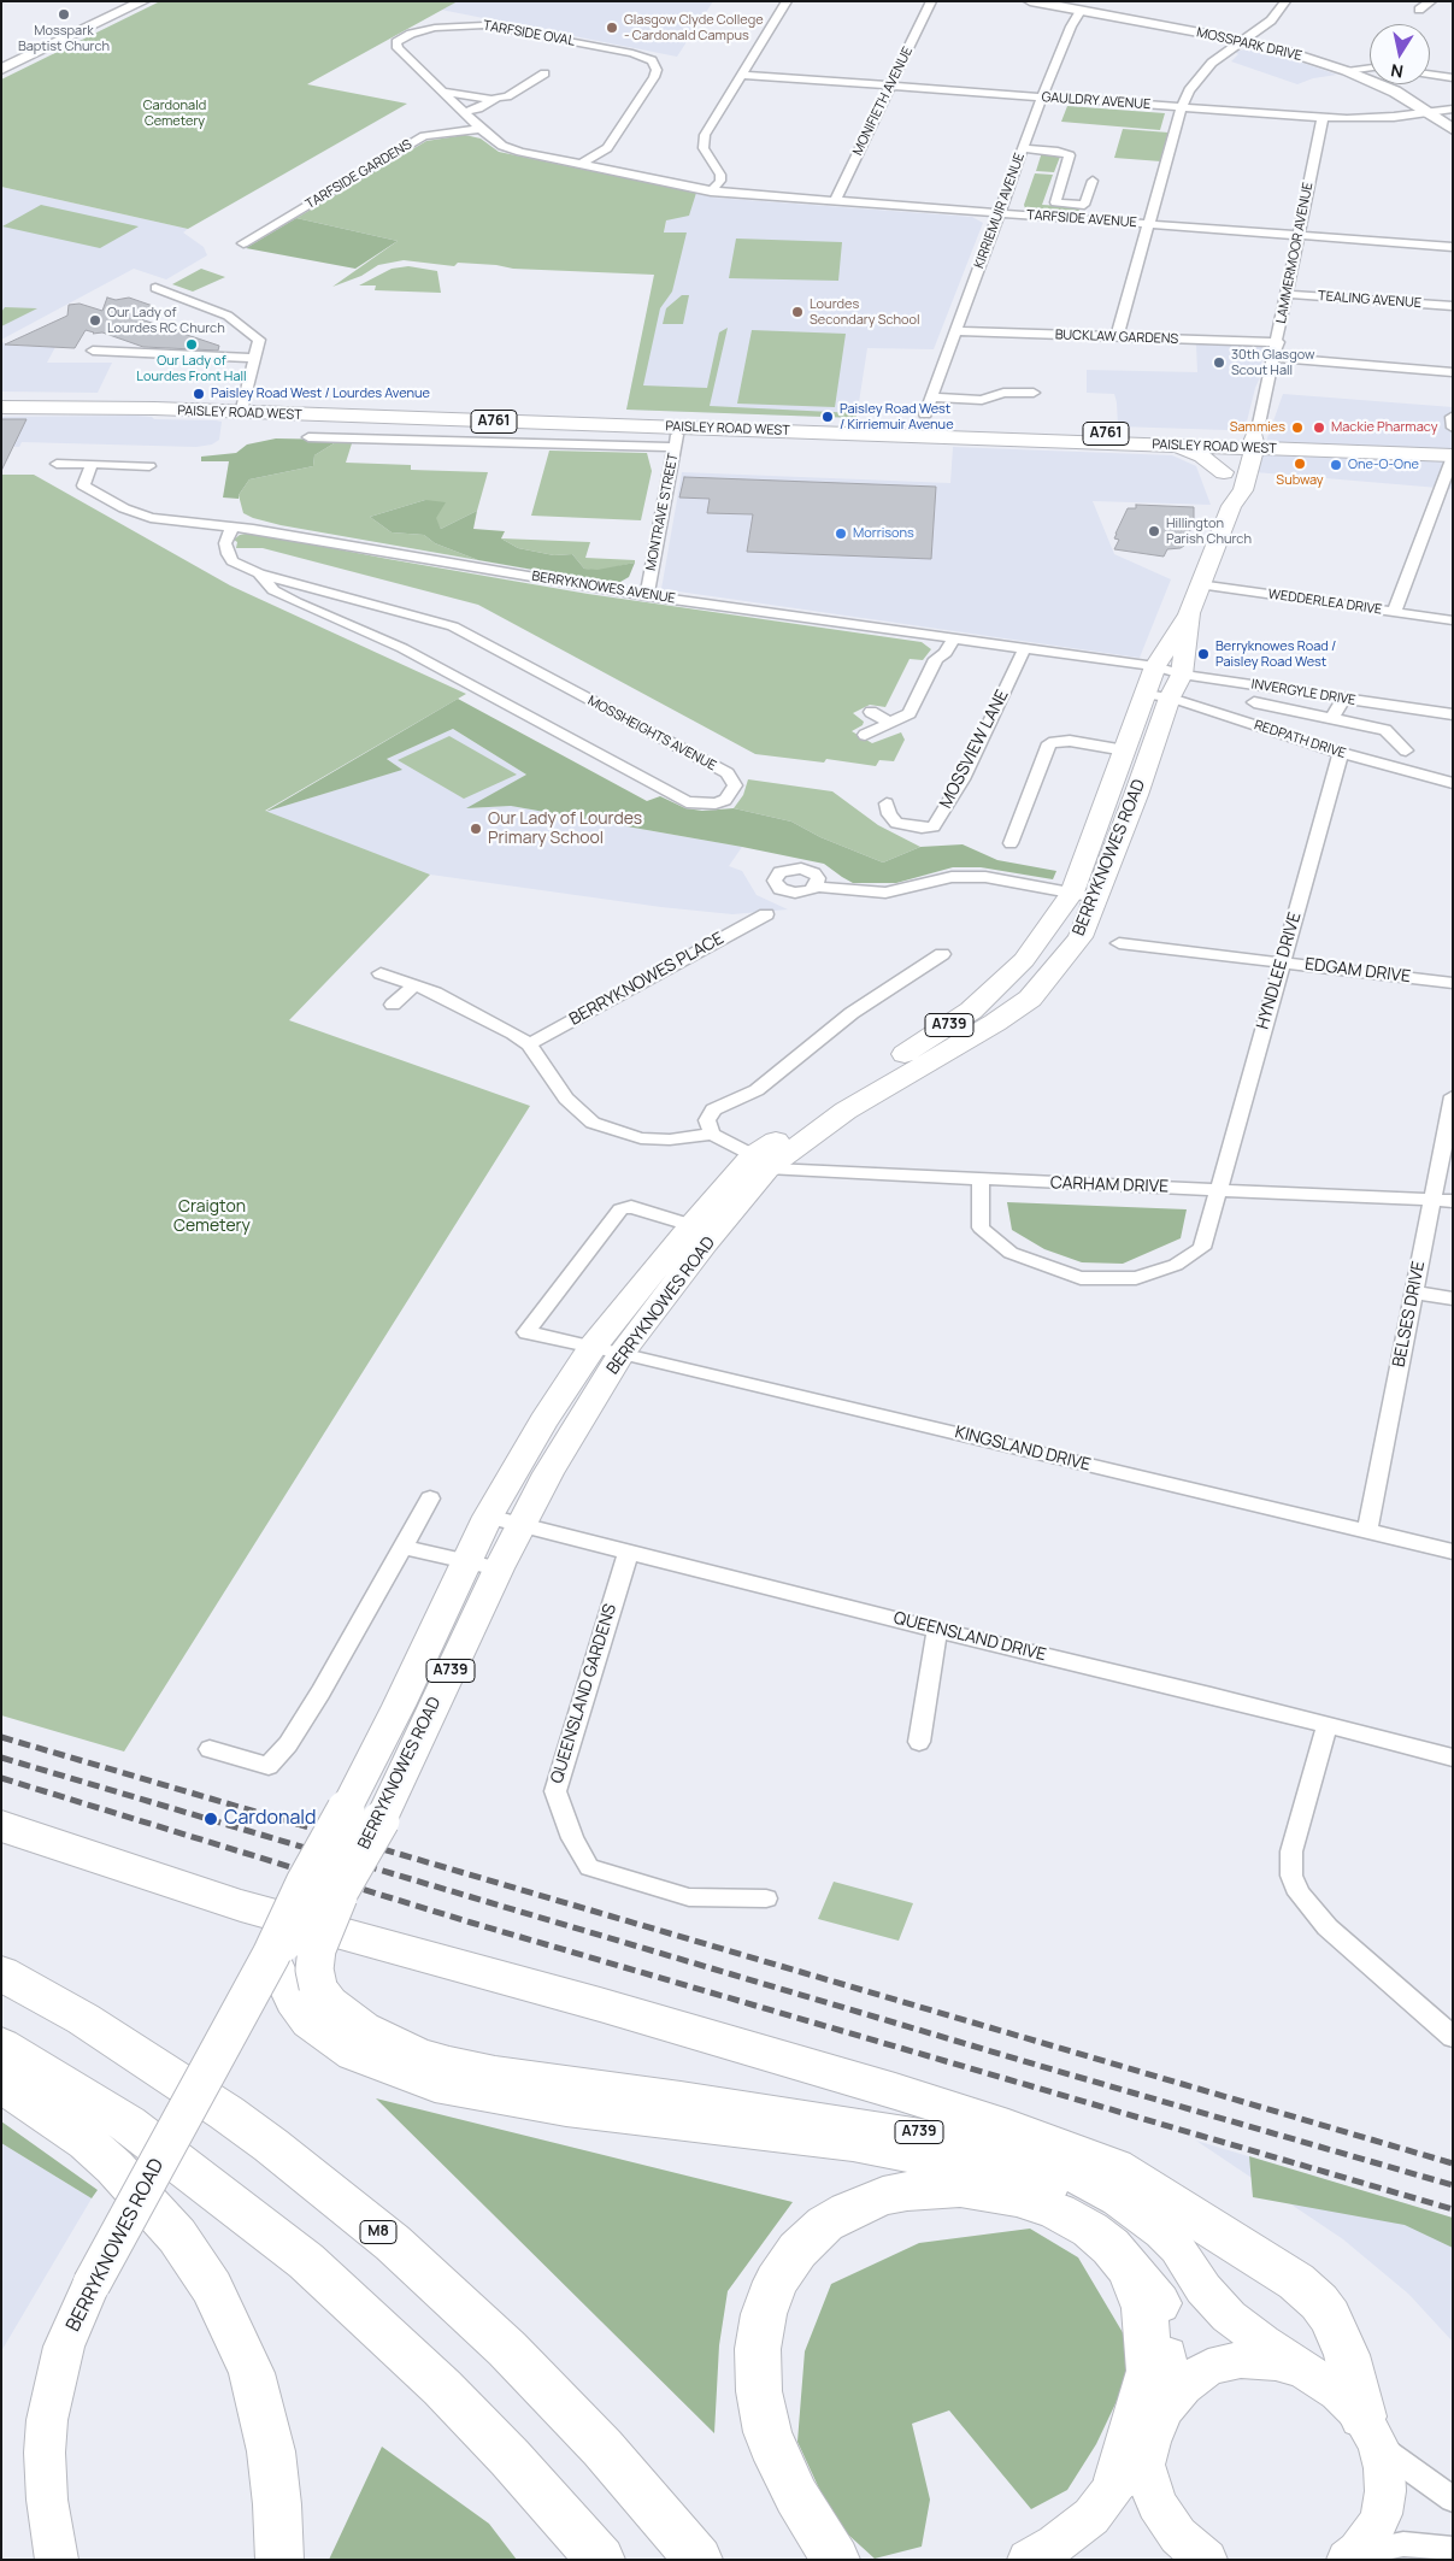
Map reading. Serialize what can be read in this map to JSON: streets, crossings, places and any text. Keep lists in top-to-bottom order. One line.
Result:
{"streets":{"highway":["M8"],"main road":["PAISLEY ROAD WEST","A761","BERRYKNOWES ROAD","A739"],"street":["TARFSIDE OVAL","MOSSPARK DRIVE","MONIFIETH AVENUE","GAULDRY AVENUE","TARFSIDE GARDENS","KIRRIEMUIR AVENUE","TARFSIDE AVENUE","LAMMERMOOR AVENUE","TEALING AVENUE","BUCKLAW GARDENS","MONTRAVE STREET","BERRYKNOWES AVENUE","WEDDERLEA DRIVE","INVERGYLE DRIVE","MOSSHEIGHTS AVENUE","REDPATH DRIVE","MOSSVIEW LANE","HYNDLEE DRIVE","EDGAM DRIVE","BERRYKNOWES PLACE","CARHAM DRIVE","BELSES DRIVE","KINGSLAND DRIVE","QUEENSLAND DRIVE","QUEENSLAND GARDENS"]},"crossings":[["TARFSIDE OVAL","TARFSIDE GARDENS"],["TARFSIDE OVAL","TARFSIDE AVENUE"],["MOSSPARK DRIVE","GAULDRY AVENUE"],["MOSSPARK DRIVE","KIRRIEMUIR AVENUE"],["MONIFIETH AVENUE","GAULDRY AVENUE"],["MONIFIETH AVENUE","TARFSIDE AVENUE"],["GAULDRY AVENUE","KIRRIEMUIR AVENUE"],["GAULDRY AVENUE","LAMMERMOOR AVENUE"],["KIRRIEMUIR AVENUE","TARFSIDE AVENUE"],["KIRRIEMUIR AVENUE","BUCKLAW GARDENS"],["TARFSIDE AVENUE","LAMMERMOOR AVENUE"],["LAMMERMOOR AVENUE","TEALING AVENUE"],["LAMMERMOOR AVENUE","BUCKLAW GARDENS"],["LAMMERMOOR AVENUE","PAISLEY ROAD WEST"],["LAMMERMOOR AVENUE","BERRYKNOWES ROAD"],["PAISLEY ROAD WEST","MONTRAVE STREET"],["PAISLEY ROAD WEST","BERRYKNOWES ROAD"],["MONTRAVE STREET","BERRYKNOWES AVENUE"],["BERRYKNOWES AVENUE","INVERGYLE DRIVE"],["BERRYKNOWES AVENUE","MOSSHEIGHTS AVENUE"],["BERRYKNOWES AVENUE","MOSSVIEW LANE"],["BERRYKNOWES AVENUE","BERRYKNOWES ROAD"],["WEDDERLEA DRIVE","BERRYKNOWES ROAD"],["INVERGYLE DRIVE","BERRYKNOWES ROAD"],["REDPATH DRIVE","BERRYKNOWES ROAD"],["REDPATH DRIVE","HYNDLEE DRIVE"],["BERRYKNOWES ROAD","A739"],["BERRYKNOWES ROAD","CARHAM DRIVE"],["BERRYKNOWES ROAD","KINGSLAND DRIVE"],["BERRYKNOWES ROAD","QUEENSLAND DRIVE"],["HYNDLEE DRIVE","EDGAM DRIVE"],["HYNDLEE DRIVE","CARHAM DRIVE"],["CARHAM DRIVE","BELSES DRIVE"],["BELSES DRIVE","KINGSLAND DRIVE"],["QUEENSLAND DRIVE","QUEENSLAND GARDENS"]],"parks":["Cardonald Cemetery","Craigton Cemetery"],"places":["Mosspark Baptist Church","Glasgow Clyde College - Cardonald Campus","Lourdes Secondary School","Our Lady of Lourdes RC Church","Our Lady of Lourdes Front Hall","30th Glasgow Scout Hall","Paisley Road West / Lourdes Avenue","Paisley Road West / Kirriemuir Avenue","Sammies","Mackie Pharmacy","Subway","One-O-One","Hillington Parish Church","Morrisons","Berryknowes Road / Paisley Road West","Our Lady of Lourdes Primary School","Cardonald"],"north":"bottom"}
